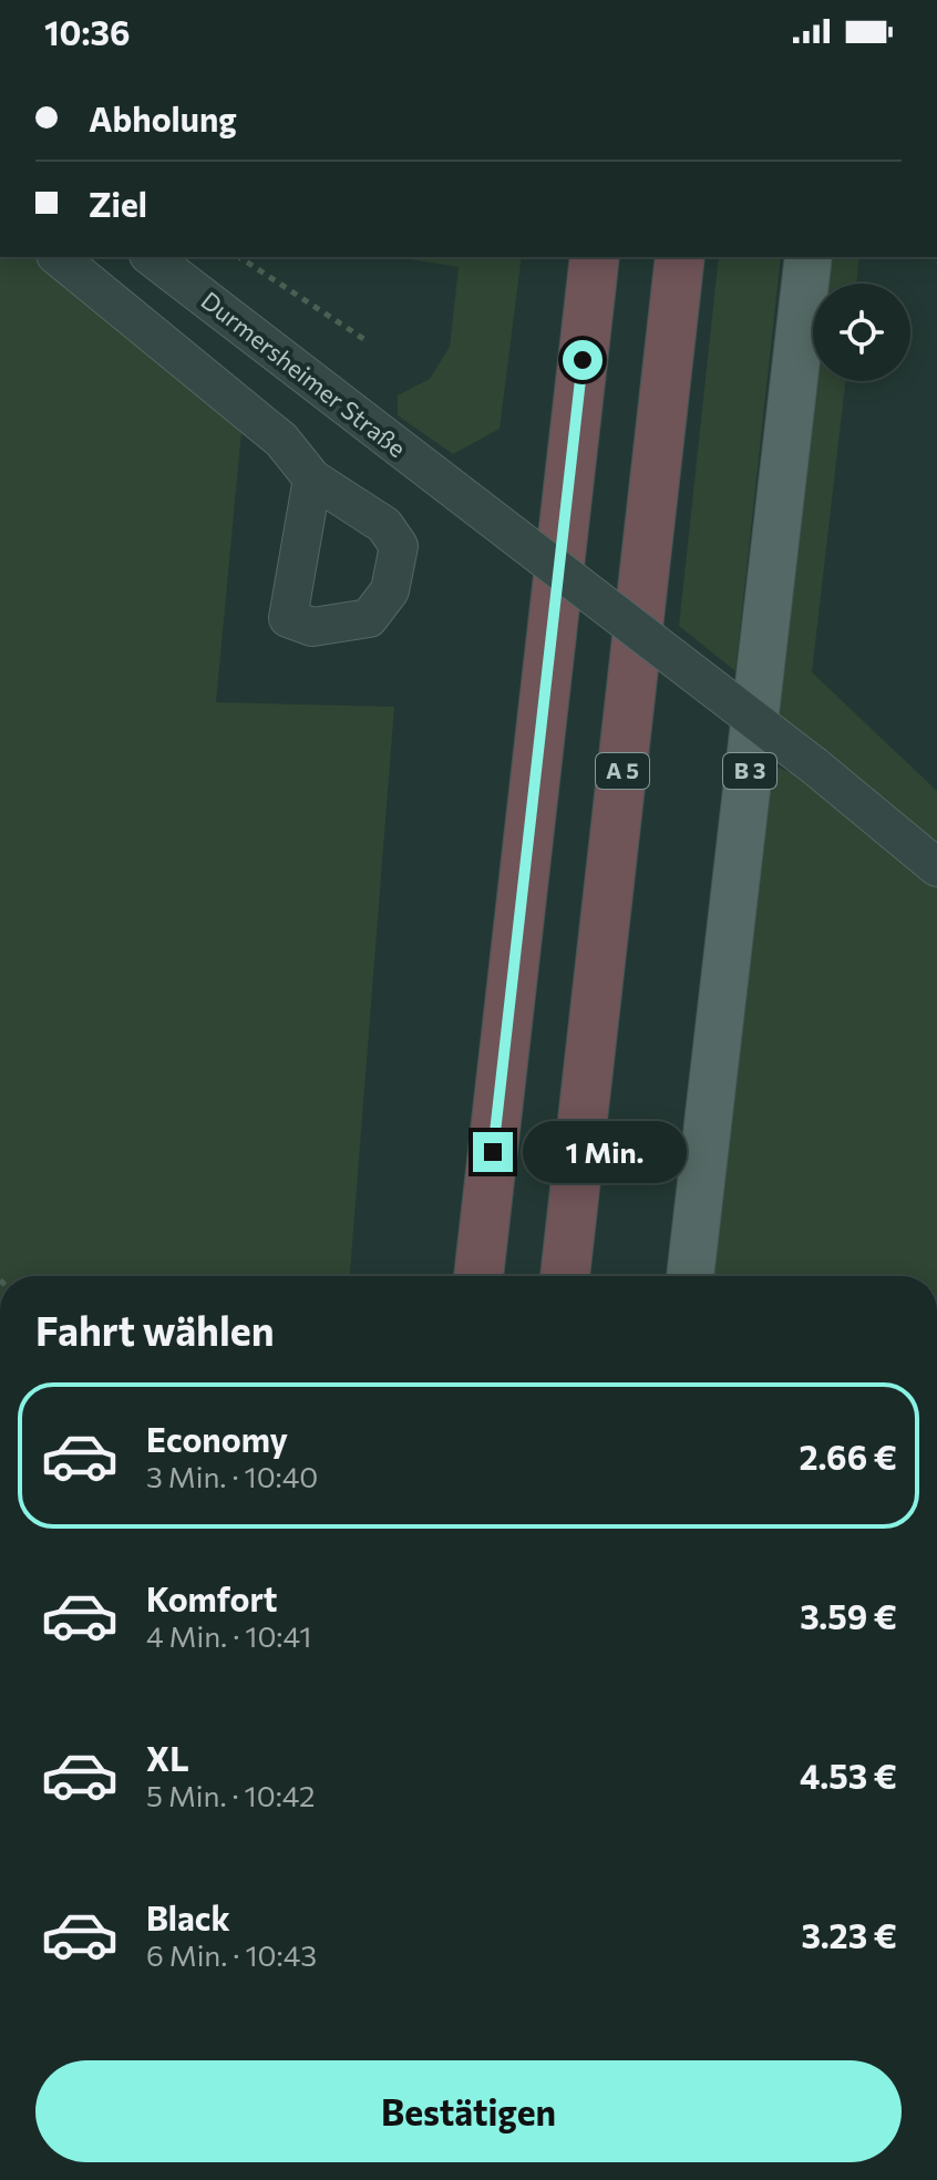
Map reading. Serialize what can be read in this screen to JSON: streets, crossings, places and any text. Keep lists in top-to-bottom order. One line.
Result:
{"streets":{"highway":["A 5"],"main road":["B 3"],"lane":["Durmersheimer Straße"]},"page":{"status":"10:36","banner":["Abholung","Ziel"],"bubble":"1 Min.","heading":"Fahrt wählen","list":[{"name":"Economy","note":"3 Min. · 10:40","value":"2.66 €"},{"name":"Komfort","note":"4 Min. · 10:41","value":"3.59 €"},{"name":"XL","note":"5 Min. · 10:42","value":"4.53 €"},{"name":"Black","note":"6 Min. · 10:43","value":"3.23 €"}],"buttons":"Bestätigen"}}
